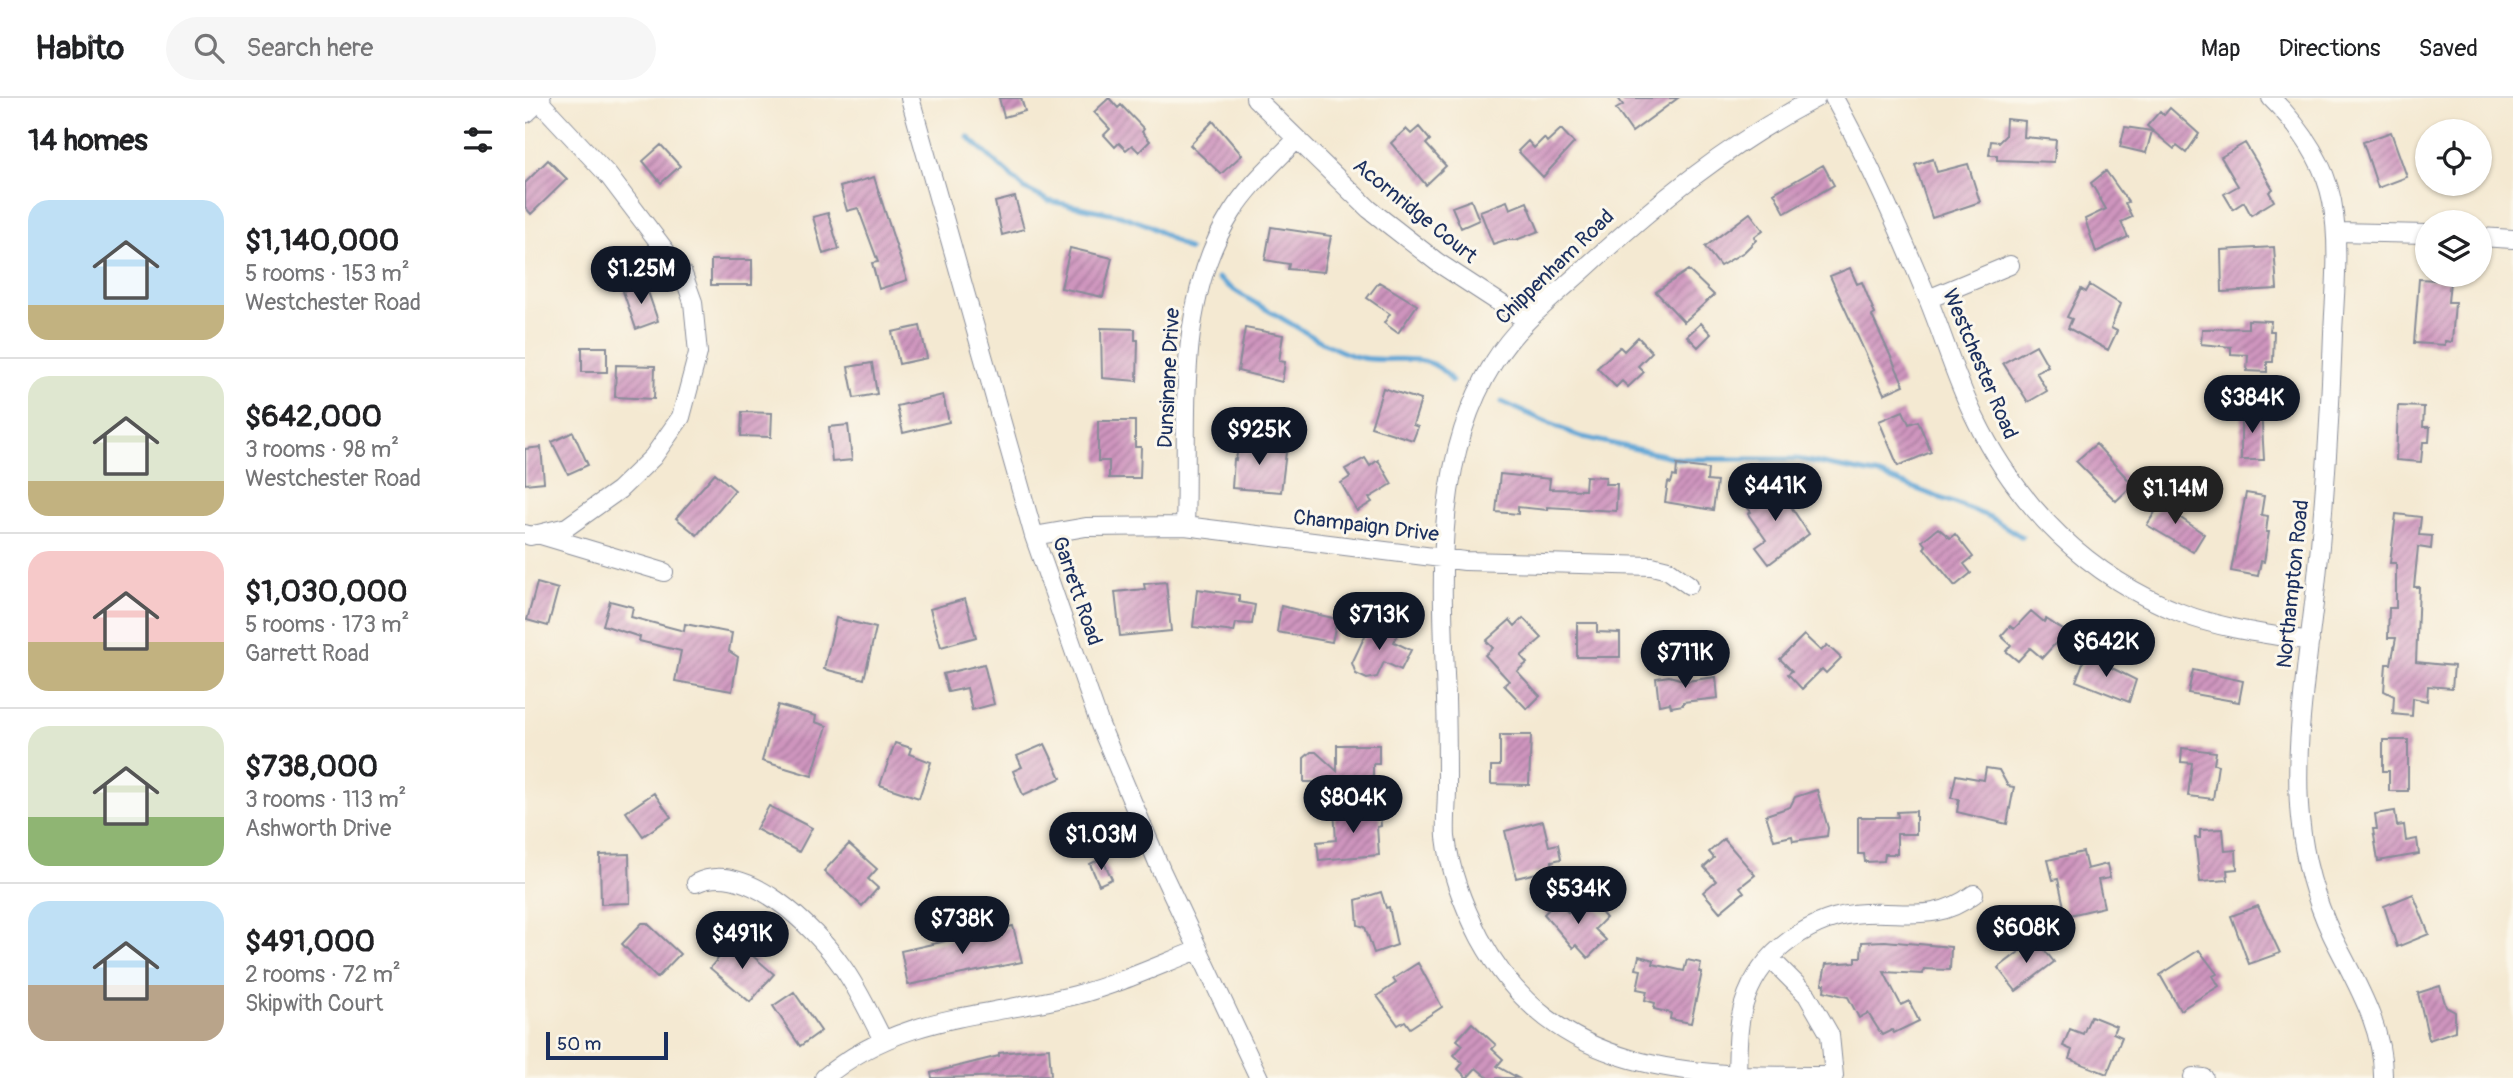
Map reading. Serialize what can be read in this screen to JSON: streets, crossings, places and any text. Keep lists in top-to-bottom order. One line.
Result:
{"streets":{"street":["Acornridge Court","Chippenham Road","Westchester Road","Dunsinane Drive","Champaign Drive","Northampton Road","Garrett Road"]},"crossings":[["Acornridge Court","Chippenham Road"],["Acornridge Court","Dunsinane Drive"],["Chippenham Road","Champaign Drive"],["Westchester Road","Northampton Road"],["Dunsinane Drive","Champaign Drive"],["Champaign Drive","Garrett Road"]],"scale_bar":"50 m","page":{"header":"Habito","search":"Search here","nav":["Map","Directions","Saved"],"heading":"14 homes","list":[{"name":"$1,140,000","note":"5 rooms · 153 m² · Westchester Road"},{"name":"$642,000","note":"3 rooms · 98 m² · Westchester Road"},{"name":"$1,030,000","note":"5 rooms · 173 m² · Garrett Road"},{"name":"$738,000","note":"3 rooms · 113 m² · Ashworth Drive"},{"name":"$491,000","note":"2 rooms · 72 m² · Skipwith Court"}],"price":["$1.25M","$384K","$925K","$441K","$1.14M","$713K","$642K","$711K","$804K","$1.03M","$534K","$738K","$608K","$491K"],"scale":"50 m"}}
